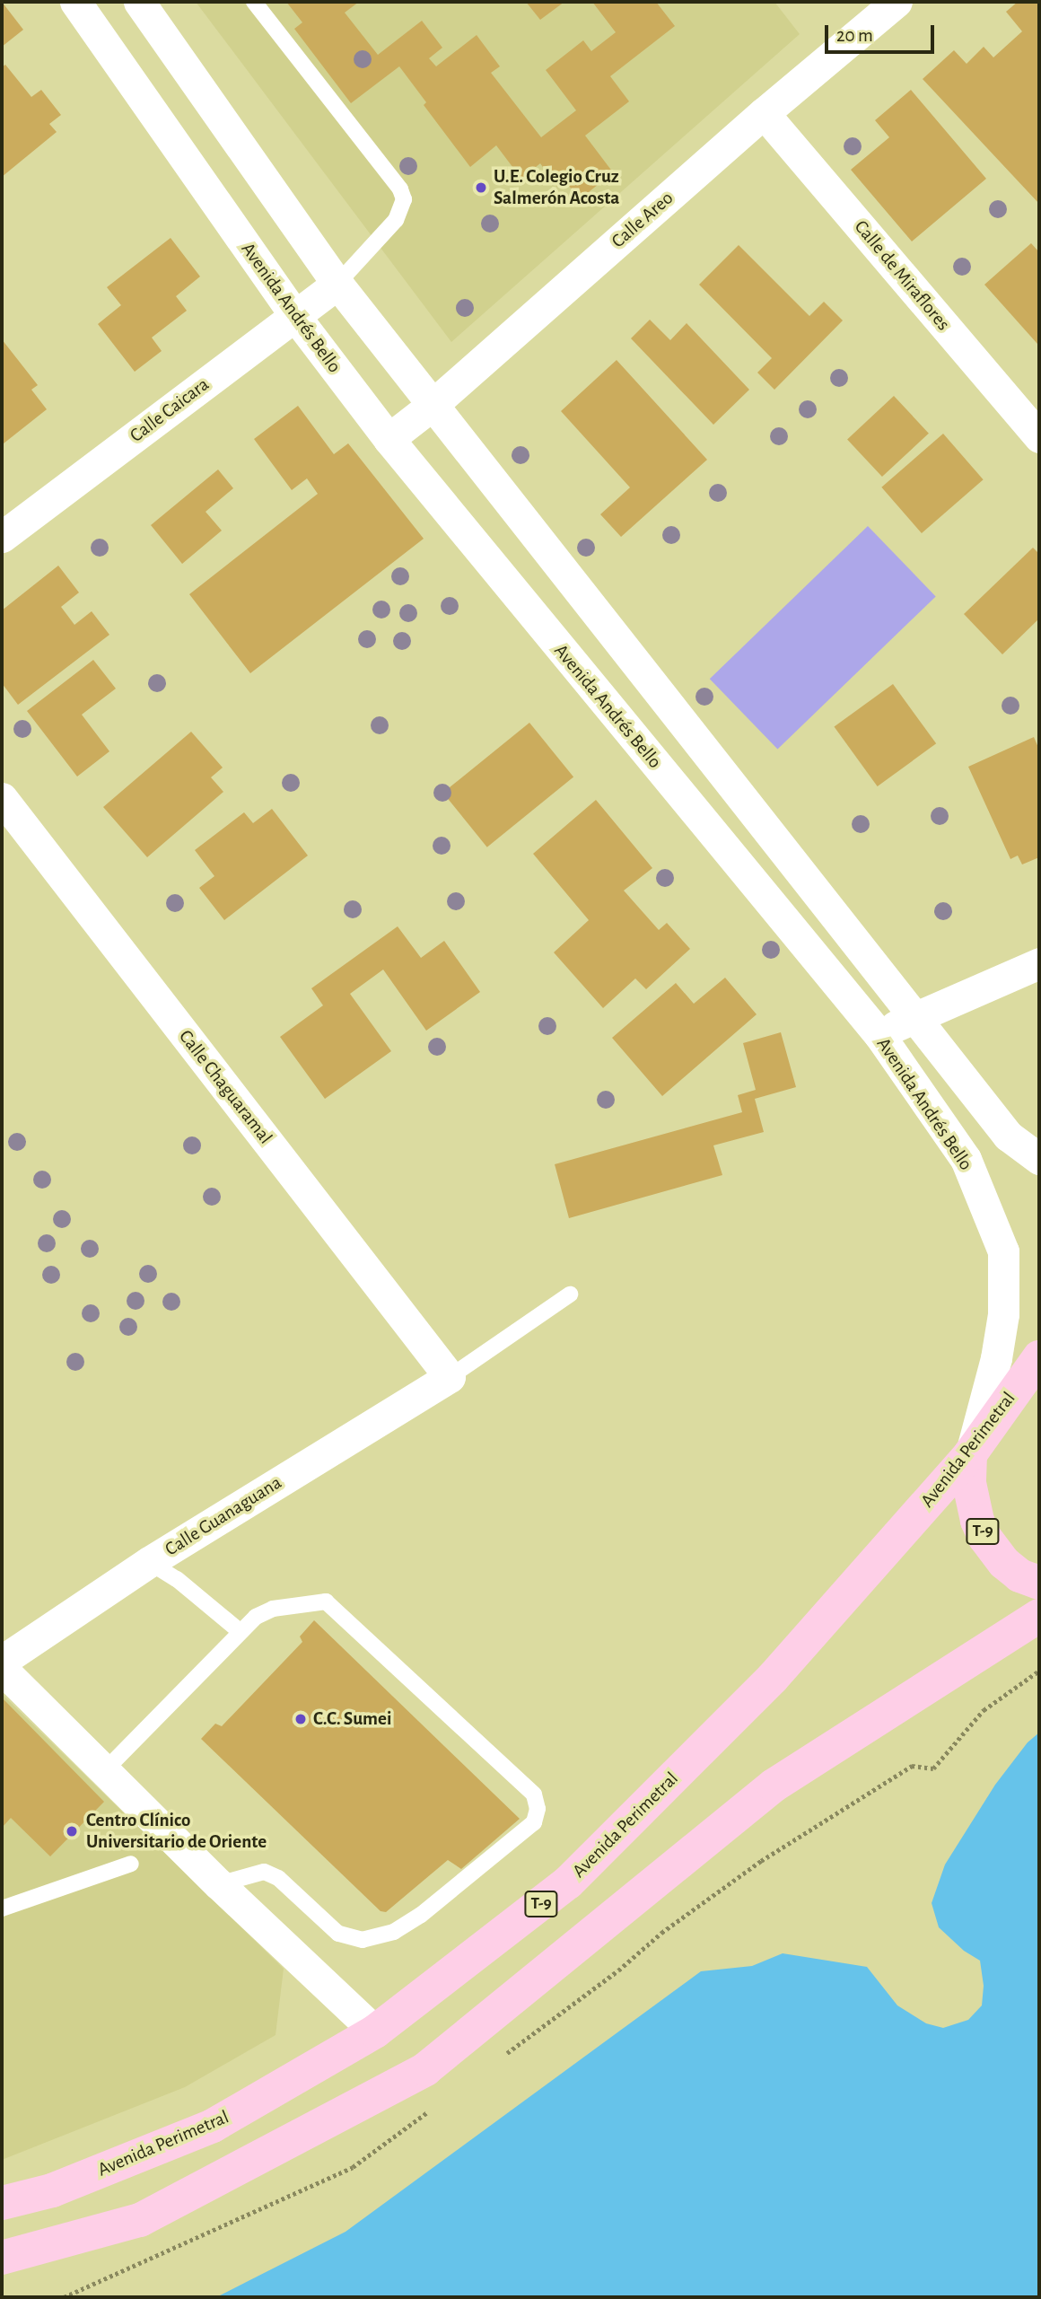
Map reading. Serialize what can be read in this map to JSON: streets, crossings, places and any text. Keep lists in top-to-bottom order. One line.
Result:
{"streets":{"main road":["Avenida Perimetral","T-9"],"street":["Calle Areo","Calle de Miraflores","Avenida Andrés Bello","Calle Caicara","Calle Chaguaramal","Calle Guanaguana"]},"crossings":[["Calle Areo","Calle de Miraflores"],["Calle Areo","Avenida Andrés Bello"],["Avenida Andrés Bello","Calle Caicara"],["Avenida Andrés Bello","Avenida Perimetral"],["Avenida Andrés Bello","T-9"],["Calle Chaguaramal","Calle Guanaguana"],["Avenida Perimetral","T-9"]],"places":["U.E. Colegio Cruz Salmerón Acosta","C.C. Sumei","Centro Clínico Universitario de Oriente"],"scale_bar":"20 m"}
